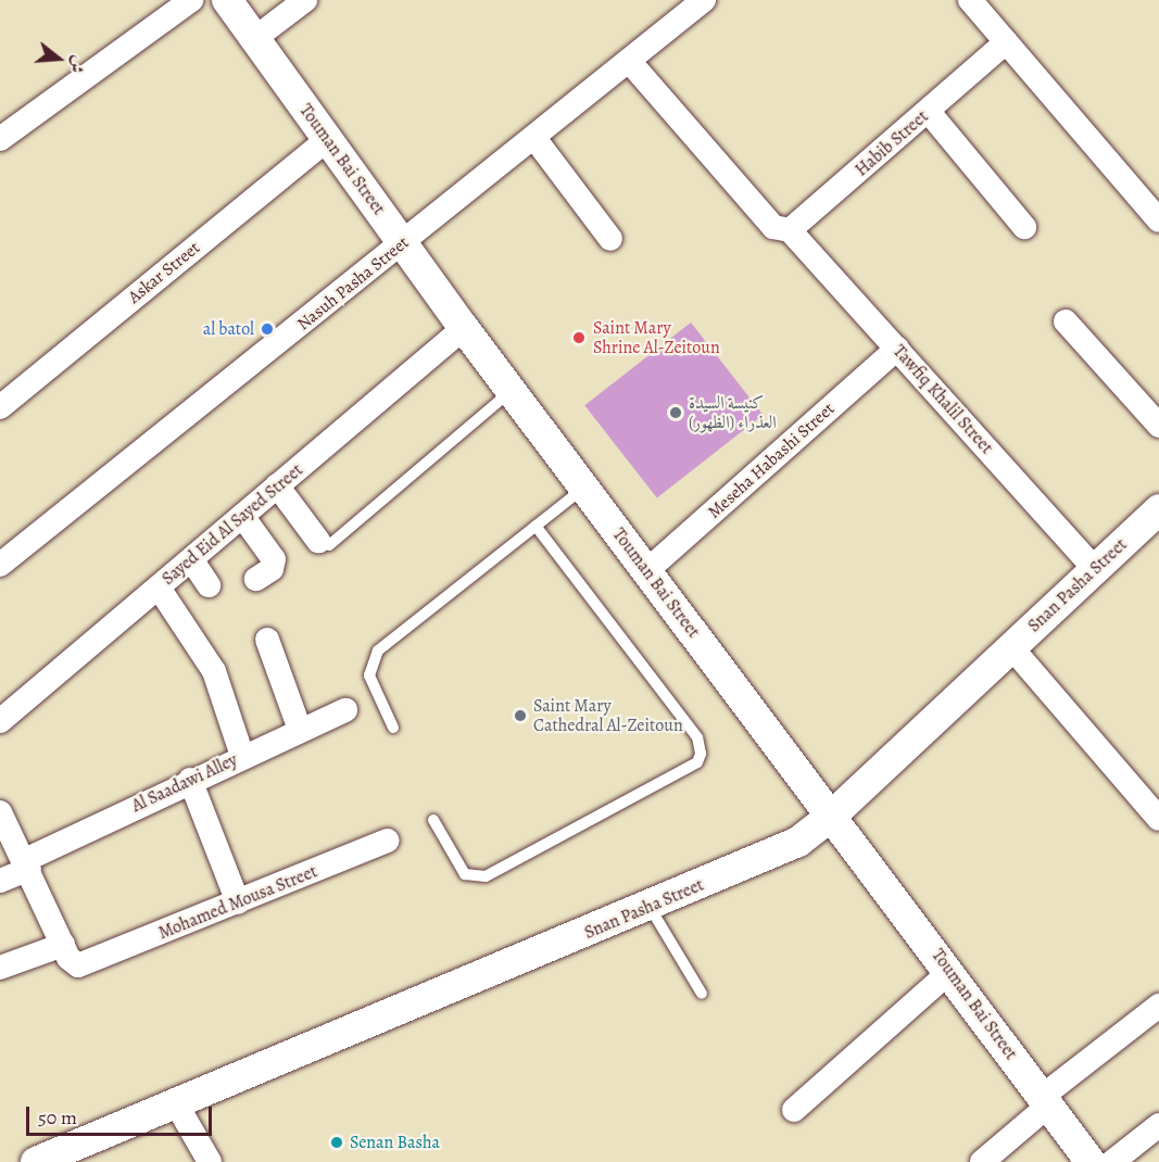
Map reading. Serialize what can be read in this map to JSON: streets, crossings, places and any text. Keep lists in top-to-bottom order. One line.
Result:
{"streets":{"street":["Habib Street","Touman Bai Street","Askar Street","Nasuh Pasha Street","Tawfiq Khalil Street","Meseha Habashi Street","Sayed Eid Al Sayed Street","Snan Pasha Street","Al Saadawi Alley","Mohamed Mousa Street"]},"crossings":[["Habib Street","Tawfiq Khalil Street"],["Touman Bai Street","Askar Street"],["Touman Bai Street","Nasuh Pasha Street"],["Touman Bai Street","Meseha Habashi Street"],["Touman Bai Street","Sayed Eid Al Sayed Street"],["Touman Bai Street","Snan Pasha Street"],["Nasuh Pasha Street","Tawfiq Khalil Street"],["Tawfiq Khalil Street","Meseha Habashi Street"],["Tawfiq Khalil Street","Snan Pasha Street"]],"places":["al batol","Saint Mary Shrine Al-Zeitoun","كنيسة السيدة العذراء (الظهور)","Saint Mary Cathedral Al-Zeitoun","Senan Basha"],"scale_bar":"50 m","north":"right"}
